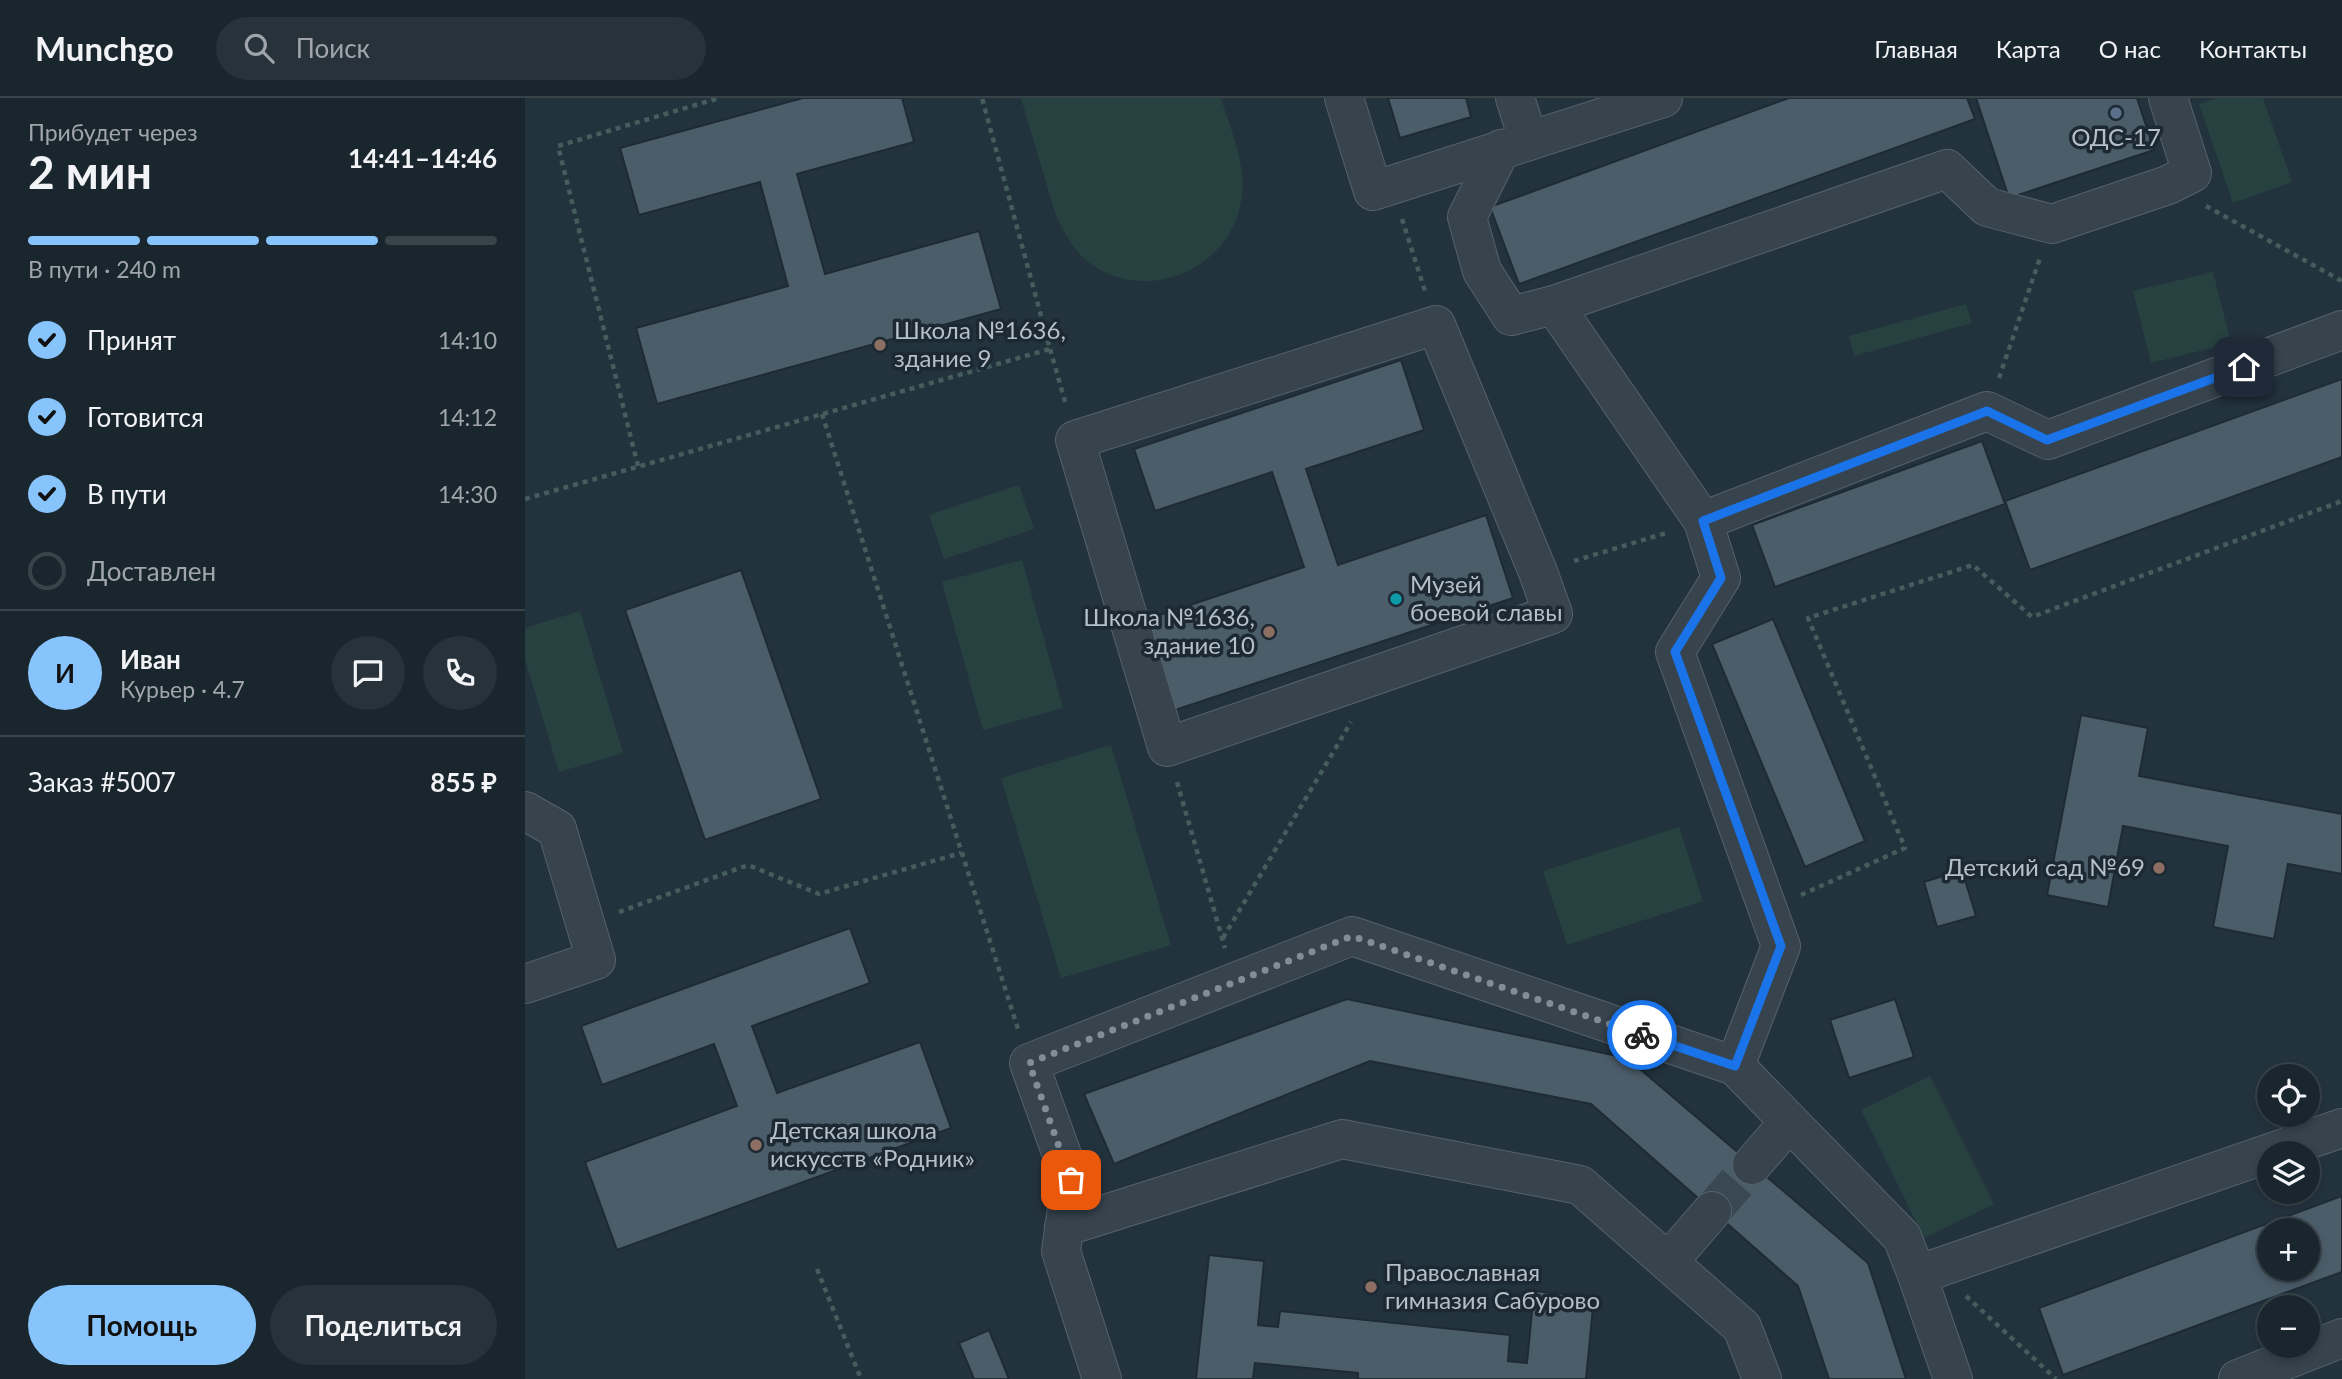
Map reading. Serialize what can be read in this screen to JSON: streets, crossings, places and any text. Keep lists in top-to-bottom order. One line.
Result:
{"places":["ОДС-17","Школа №1636, здание 9","Музей боевой славы","Школа №1636, здание 10","Детский сад №69","Детская школа искусств «Родник»","Православная гимназия Сабурово"],"page":{"header":"Munchgo","search":"Поиск","nav":["Главная","Карта","О нас","Контакты"],"heading":["2 мин","Прибудет через","14:41–14:46"],"panel":["Иван","Курьер · 4.7","Заказ #5007","855 ₽"],"bar":"В пути · 240 m","list":[["Принят","14:10"],["Готовится","14:12"],["В пути","14:30"],"Доставлен"],"round":"И","map_buttons":["+","−"],"buttons":["Помощь","Поделиться"]}}
